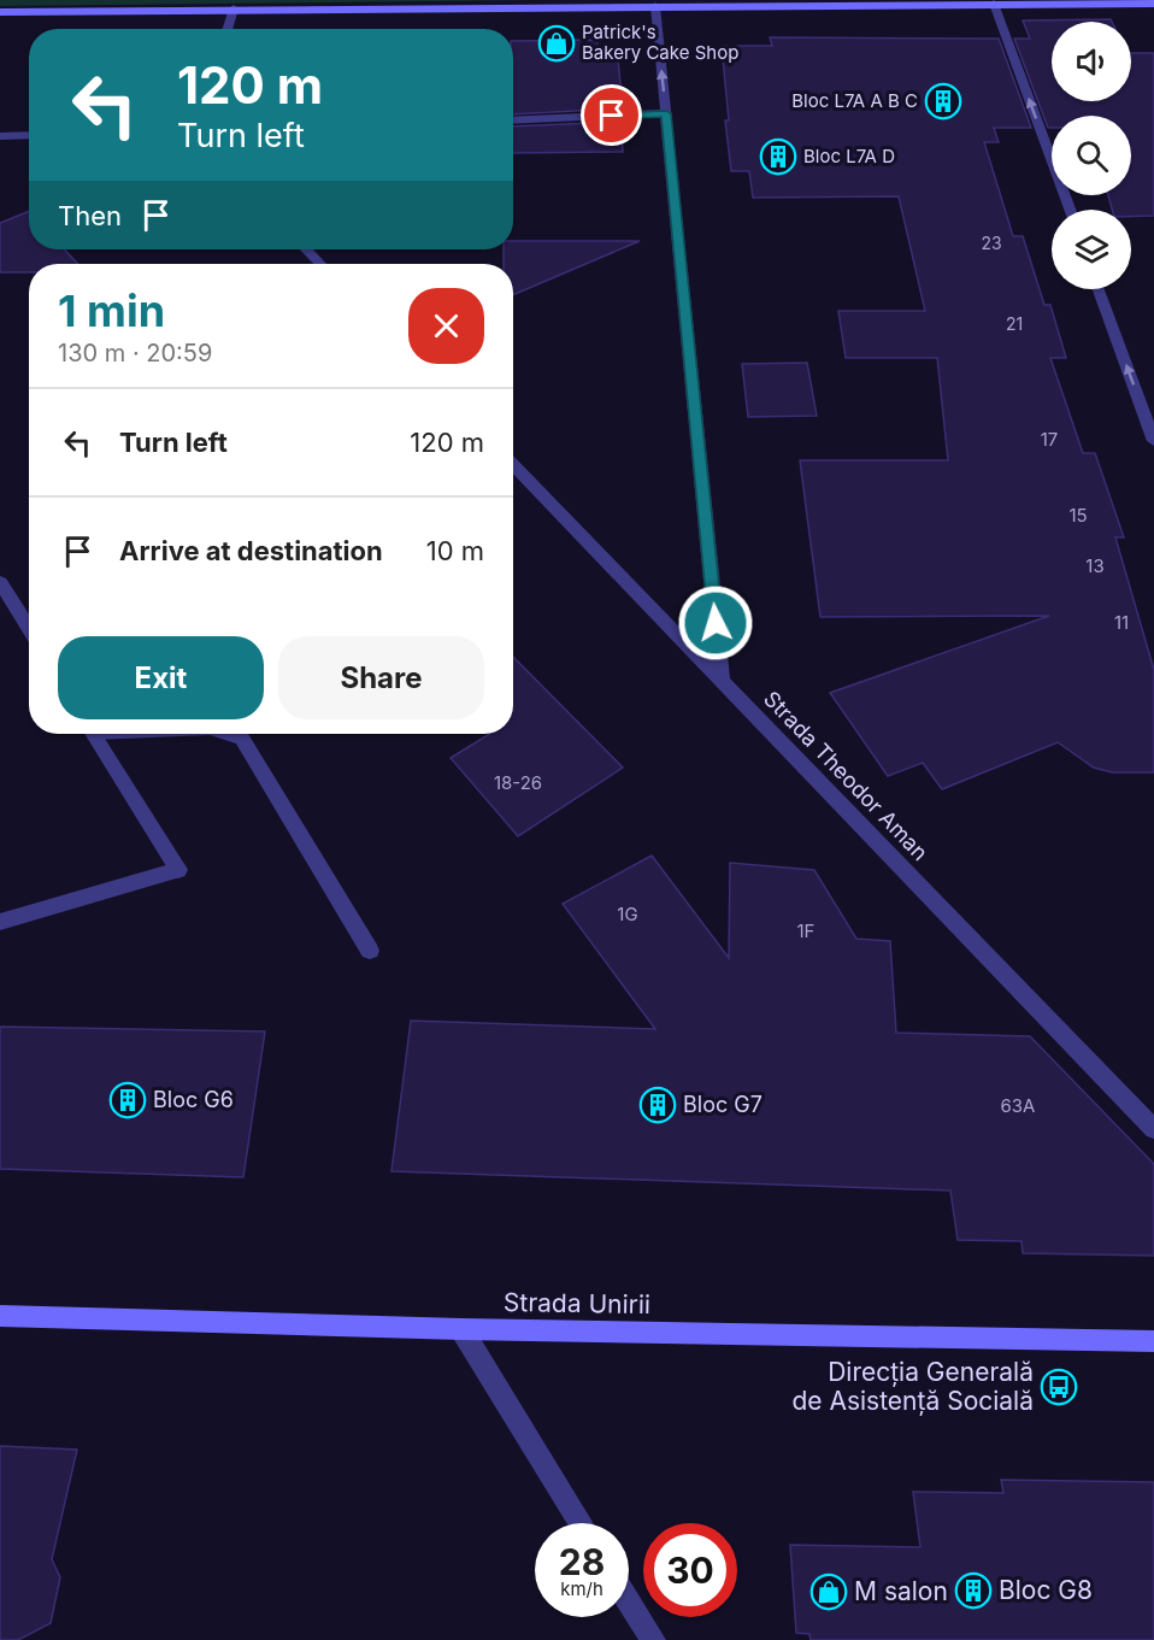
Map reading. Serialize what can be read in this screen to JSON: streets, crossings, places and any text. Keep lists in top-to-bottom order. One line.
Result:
{"streets":{"main road":["Strada Unirii"],"street":["Strada Theodor Aman"]},"places":{"shop":["Patrick's Bakery Cake Shop","M salon"],"building":["Bloc L7A A B C","Bloc L7A D","Bloc G6","Bloc G7","Bloc G8"],"bus stop":["Direcția Generală de Asistență Socială"]},"house_numbers":["23","21","17","15","13","11","18-26","1G","1F","63A"],"page":{"turn":["120 m","Turn left"],"then":"Then","heading":["1 min","130 m · 20:59"],"list":[{"name":"Turn left","value":"120 m"},{"name":"Arrive at destination","value":"10 m"}],"buttons":["Exit","Share"],"speed":"28 km/h","limit":"30"}}
